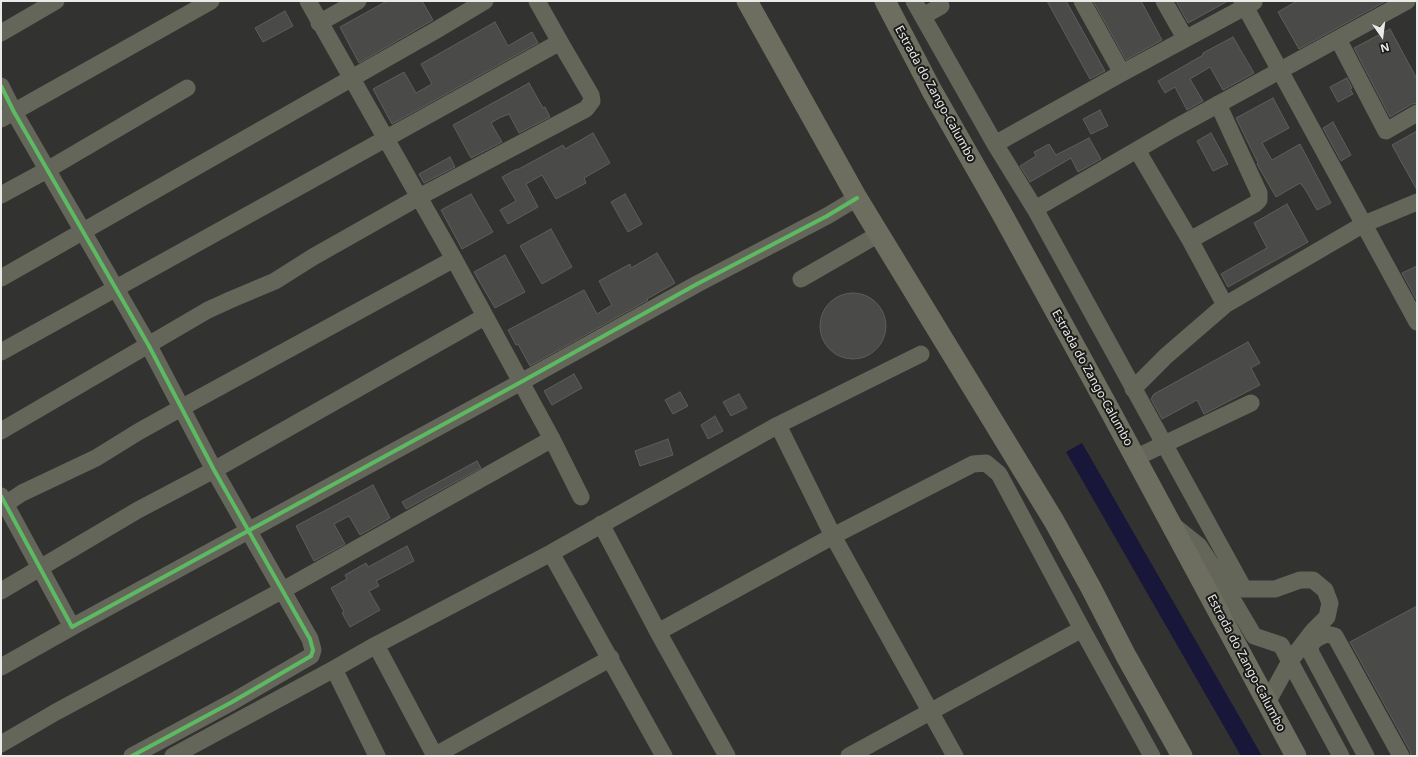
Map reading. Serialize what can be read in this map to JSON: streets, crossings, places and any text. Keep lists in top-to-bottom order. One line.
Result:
{"streets":{"main road":["Estrada do Zango-Calumbo"]},"north":"bottom"}
